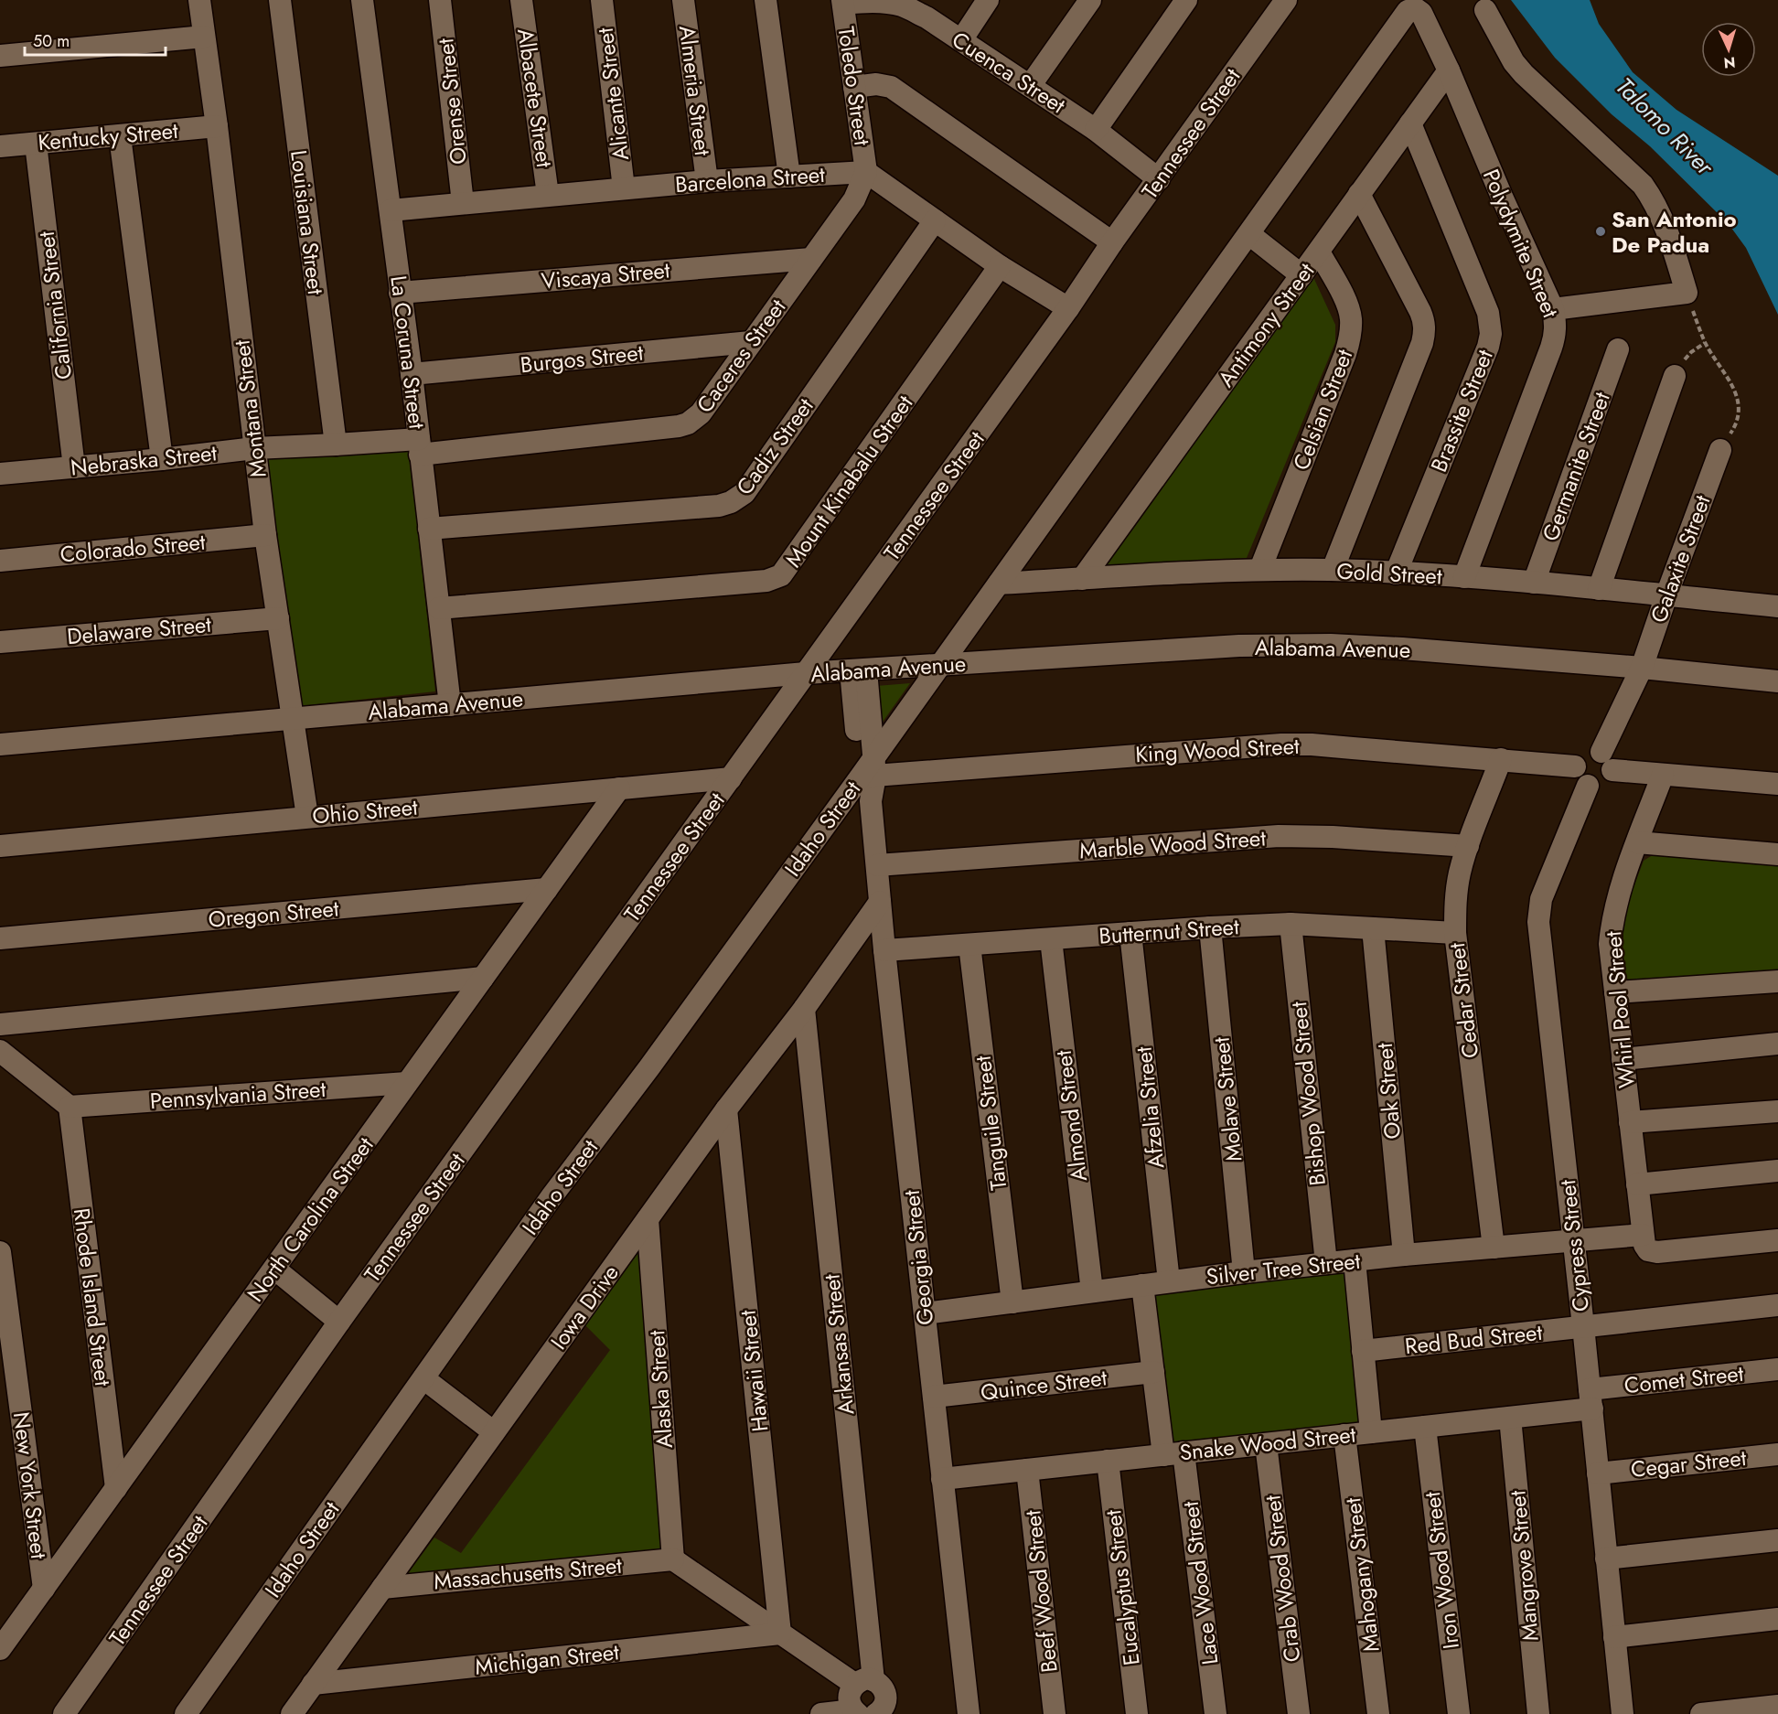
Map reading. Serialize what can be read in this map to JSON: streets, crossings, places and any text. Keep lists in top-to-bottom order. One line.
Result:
{"streets":{"street":["Cuenca Street","Toledo Street","Almeria Street","Alicante Street","Albacete Street","Orense Street","Tennessee Street","Kentucky Street","Barcelona Street","Louisiana Street","Polydymite Street","Viscaya Street","California Street","Antimony Street","La Coruna Street","Caceres Street","Burgos Street","Montana Street","Celsian Street","Brassite Street","Cadiz Street","Nebraska Street","Germanite Street","Mount Kinabalu Street","Colorado Street","Galaxite Street","Gold Street","Delaware Street","Alabama Avenue","King Wood Street","Ohio Street","Idaho Street","Marble Wood Street","Oregon Street","Butternut Street","Cedar Street","Whirl Pool Street","Oak Street","Bishop Wood Street","Pennsylvania Street","Molave Street","Afzelia Street","Almond Street","Tanguile Street","North Carolina Street","Cypress Street","Georgia Street","Silver Tree Street","Rhode Island Street","Iowa Drive","Red Bud Street","Arkansas Street","Hawaii Street","Comet Street","Quince Street","Alaska Street","Snake Wood Street","Cegar Street","New York Street","Mangrove Street","Iron Wood Street","Massachusetts Street","Mahogany Street","Crab Wood Street","Lace Wood Street","Eucalyptus Street","Beef Wood Street","Michigan Street"]},"crossings":[["Cuenca Street","Toledo Street"],["Cuenca Street","Tennessee Street"],["Toledo Street","Barcelona Street"],["Toledo Street","Caceres Street"],["Almeria Street","Barcelona Street"],["Alicante Street","Barcelona Street"],["Albacete Street","Barcelona Street"],["Orense Street","Barcelona Street"],["Tennessee Street","Alabama Avenue"],["Tennessee Street","Ohio Street"],["Kentucky Street","California Street"],["Kentucky Street","Montana Street"],["Barcelona Street","La Coruna Street"],["Barcelona Street","Caceres Street"],["Louisiana Street","Nebraska Street"],["Polydymite Street","Antimony Street"],["Polydymite Street","Gold Street"],["Polydymite Street","Idaho Street"],["Viscaya Street","La Coruna Street"],["Viscaya Street","Caceres Street"],["California Street","Nebraska Street"],["Antimony Street","Celsian Street"],["Antimony Street","Brassite Street"],["Antimony Street","Gold Street"],["La Coruna Street","Caceres Street"],["La Coruna Street","Burgos Street"],["La Coruna Street","Cadiz Street"],["La Coruna Street","Nebraska Street"],["La Coruna Street","Mount Kinabalu Street"],["La Coruna Street","Alabama Avenue"],["Caceres Street","Burgos Street"],["Caceres Street","Nebraska Street"],["Montana Street","Nebraska Street"],["Montana Street","Colorado Street"],["Montana Street","Delaware Street"],["Montana Street","Alabama Avenue"],["Montana Street","Ohio Street"],["Celsian Street","Gold Street"],["Brassite Street","Gold Street"],["Germanite Street","Gold Street"],["Galaxite Street","Gold Street"],["Galaxite Street","Alabama Avenue"],["Gold Street","Idaho Street"],["Alabama Avenue","Idaho Street"],["Alabama Avenue","Georgia Street"],["King Wood Street","Idaho Street"],["King Wood Street","Cedar Street"],["King Wood Street","Cypress Street"],["King Wood Street","Georgia Street"],["Ohio Street","North Carolina Street"],["Idaho Street","Georgia Street"],["Marble Wood Street","Cedar Street"],["Marble Wood Street","Georgia Street"],["Oregon Street","North Carolina Street"],["Butternut Street","Cedar Street"],["Butternut Street","Oak Street"],["Butternut Street","Bishop Wood Street"],["Butternut Street","Molave Street"],["Butternut Street","Afzelia Street"],["Butternut Street","Almond Street"],["Butternut Street","Tanguile Street"],["Butternut Street","Georgia Street"],["Cedar Street","Silver Tree Street"],["Whirl Pool Street","Silver Tree Street"],["Oak Street","Silver Tree Street"],["Bishop Wood Street","Silver Tree Street"],["Pennsylvania Street","North Carolina Street"],["Pennsylvania Street","Rhode Island Street"],["Molave Street","Silver Tree Street"],["Afzelia Street","Silver Tree Street"],["Almond Street","Silver Tree Street"],["Tanguile Street","Silver Tree Street"],["North Carolina Street","Rhode Island Street"],["North Carolina Street","New York Street"],["Cypress Street","Silver Tree Street"],["Cypress Street","Red Bud Street"],["Cypress Street","Comet Street"],["Cypress Street","Snake Wood Street"],["Cypress Street","Cegar Street"],["Georgia Street","Silver Tree Street"],["Georgia Street","Iowa Drive"],["Georgia Street","Quince Street"],["Georgia Street","Snake Wood Street"],["Silver Tree Street","Lace Wood Street"],["Iowa Drive","Arkansas Street"],["Iowa Drive","Hawaii Street"],["Iowa Drive","Alaska Street"],["Iowa Drive","Massachusetts Street"],["Iowa Drive","Michigan Street"],["Hawaii Street","Michigan Street"],["Comet Street","Snake Wood Street"],["Quince Street","Lace Wood Street"],["Alaska Street","Massachusetts Street"],["Snake Wood Street","Mangrove Street"],["Snake Wood Street","Iron Wood Street"],["Snake Wood Street","Mahogany Street"],["Snake Wood Street","Crab Wood Street"],["Snake Wood Street","Lace Wood Street"],["Snake Wood Street","Eucalyptus Street"],["Snake Wood Street","Beef Wood Street"]],"water":["Talomo River"],"places":["San Antonio De Padua"],"scale_bar":"50 m","north":"bottom"}
